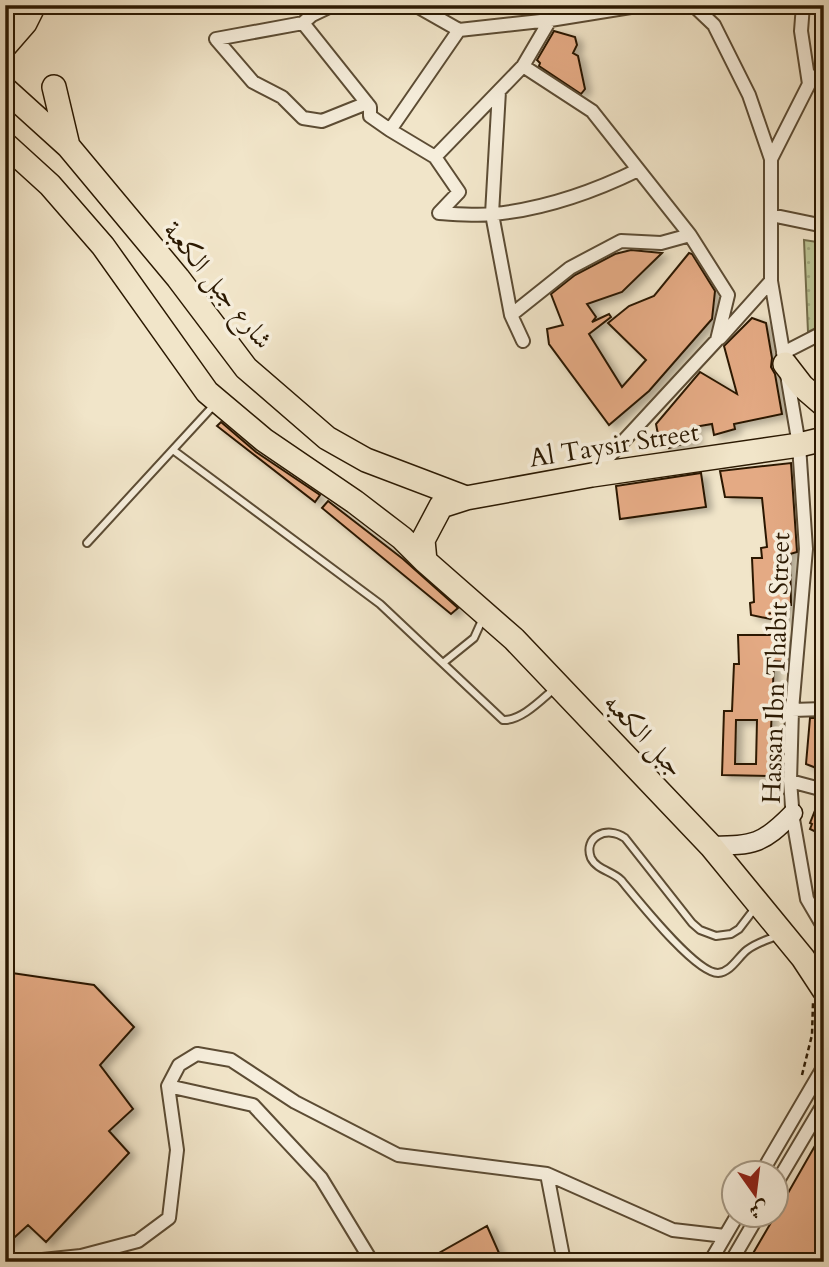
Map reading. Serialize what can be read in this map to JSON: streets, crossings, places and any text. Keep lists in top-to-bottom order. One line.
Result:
{"streets":{"highway":["شارع جبل الكعبة","Al Taysir Street","جبل الكعبه"],"street":["Hassan Ibn Thabit Street"]},"crossings":[["شارع جبل الكعبة","Al Taysir Street"],["Al Taysir Street","Hassan Ibn Thabit Street"]],"north":"bottom"}
